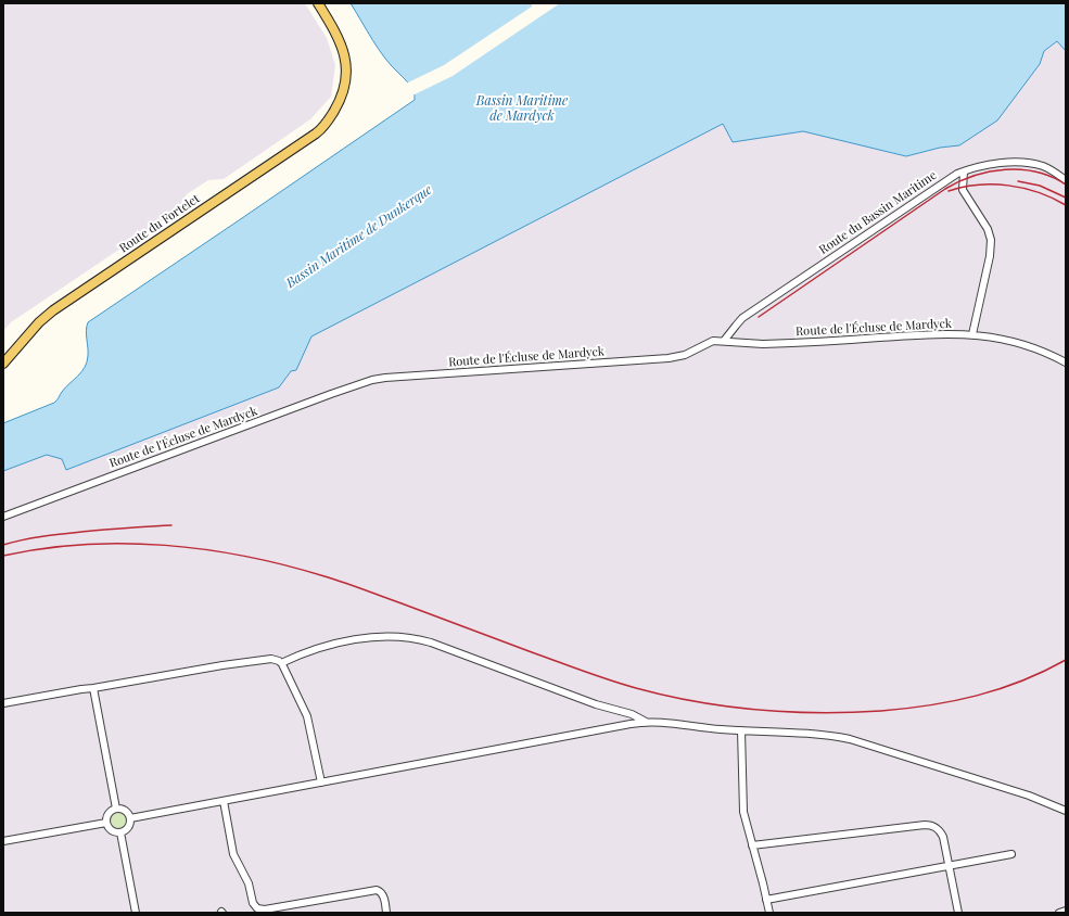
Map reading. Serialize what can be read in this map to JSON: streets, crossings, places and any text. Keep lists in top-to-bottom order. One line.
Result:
{"streets":{"main road":["Route du Fortelet"],"street":["Route du Bassin Maritime","Route de l'Écluse de Mardyck"]},"crossings":[["Route du Bassin Maritime","Route de l'Écluse de Mardyck"]],"water":["Bassin Maritime de Mardyck","Bassin Maritime de Dunkerque"]}
